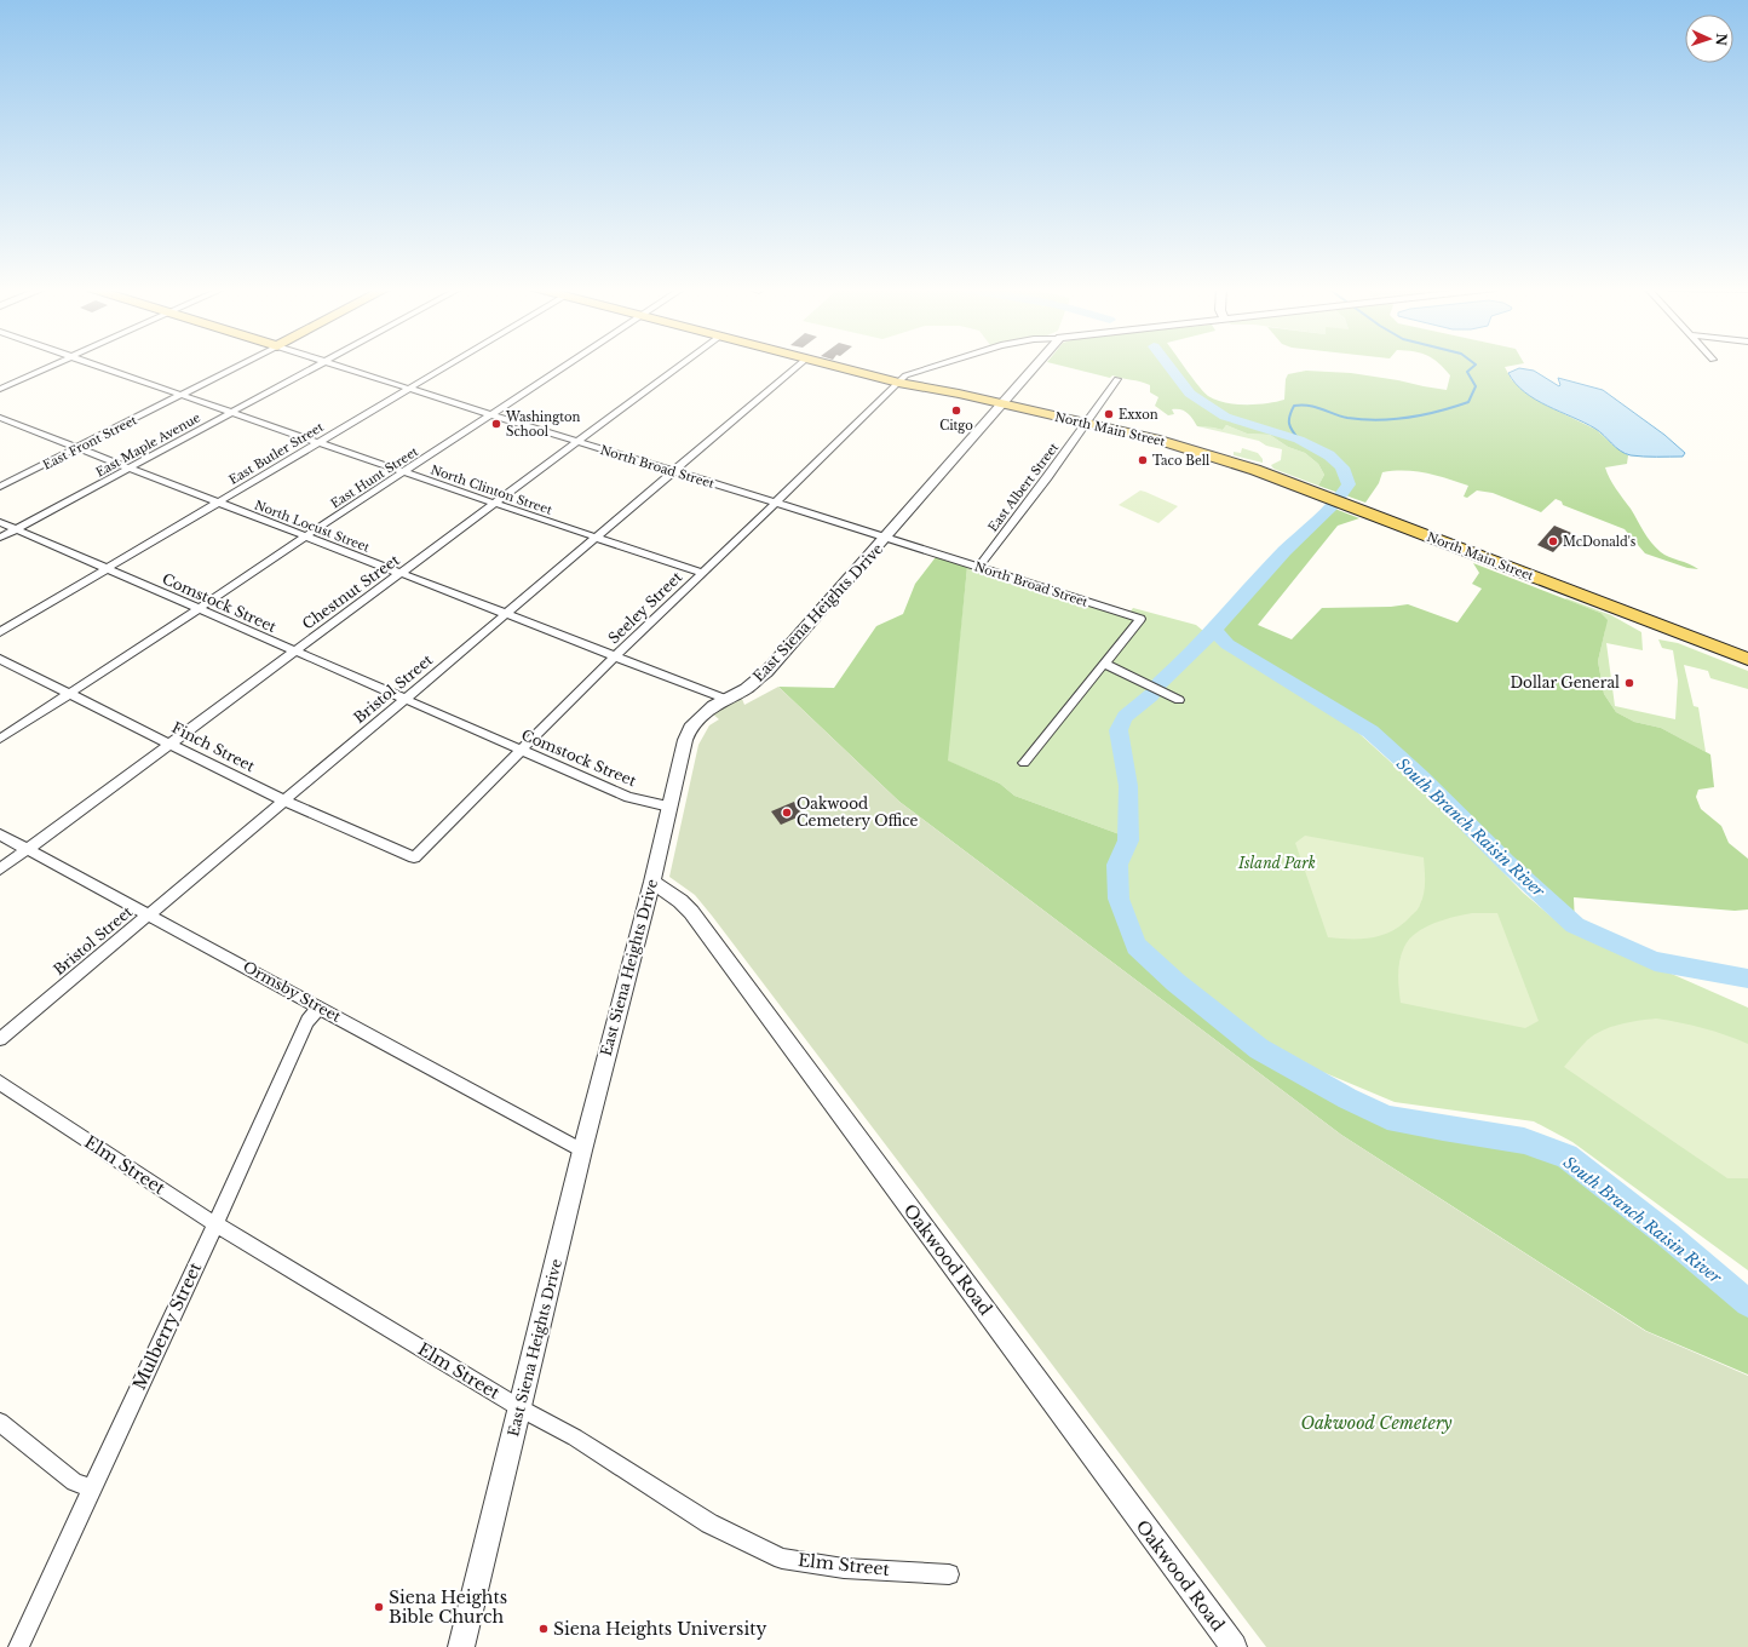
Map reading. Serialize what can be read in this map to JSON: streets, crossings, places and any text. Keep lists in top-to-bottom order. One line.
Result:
{"streets":{"main road":["North Main Street"],"street":["East Front Street","East Maple Avenue","East Butler Street","North Broad Street","East Hunt Street","East Albert Street","North Clinton Street","North Locust Street","Chestnut Street","Comstock Street","Seeley Street","East Siena Heights Drive","Bristol Street","Finch Street","Ormsby Street","Elm Street","Oakwood Road","Mulberry Street"]},"crossings":[["North Main Street","East Albert Street"],["North Main Street","Seeley Street"],["North Main Street","East Siena Heights Drive"],["East Front Street","North Clinton Street"],["East Front Street","North Locust Street"],["East Maple Avenue","North Clinton Street"],["East Maple Avenue","North Locust Street"],["East Maple Avenue","Comstock Street"],["East Butler Street","North Broad Street"],["East Butler Street","North Clinton Street"],["East Butler Street","North Locust Street"],["East Butler Street","Comstock Street"],["North Broad Street","East Hunt Street"],["North Broad Street","East Albert Street"],["North Broad Street","Chestnut Street"],["North Broad Street","Seeley Street"],["North Broad Street","East Siena Heights Drive"],["North Broad Street","Bristol Street"],["East Hunt Street","North Clinton Street"],["East Hunt Street","North Locust Street"],["East Hunt Street","Comstock Street"],["East Hunt Street","Finch Street"],["North Clinton Street","Chestnut Street"],["North Clinton Street","Seeley Street"],["North Clinton Street","Bristol Street"],["North Locust Street","Chestnut Street"],["North Locust Street","Seeley Street"],["North Locust Street","East Siena Heights Drive"],["North Locust Street","Bristol Street"],["Chestnut Street","Comstock Street"],["Chestnut Street","Finch Street"],["Chestnut Street","Ormsby Street"],["Comstock Street","Seeley Street"],["Comstock Street","East Siena Heights Drive"],["Comstock Street","Bristol Street"],["Seeley Street","Finch Street"],["East Siena Heights Drive","Ormsby Street"],["East Siena Heights Drive","Elm Street"],["East Siena Heights Drive","Oakwood Road"],["Bristol Street","Finch Street"],["Bristol Street","Ormsby Street"],["Ormsby Street","Mulberry Street"],["Elm Street","Mulberry Street"]],"water":["South Branch Raisin River"],"parks":["Island Park","Oakwood Cemetery"],"places":["Citgo","Exxon","Washington School","Taco Bell","McDonald's","Dollar General","Oakwood Cemetery Office","Siena Heights Bible Church","Siena Heights University"],"north":"right"}
